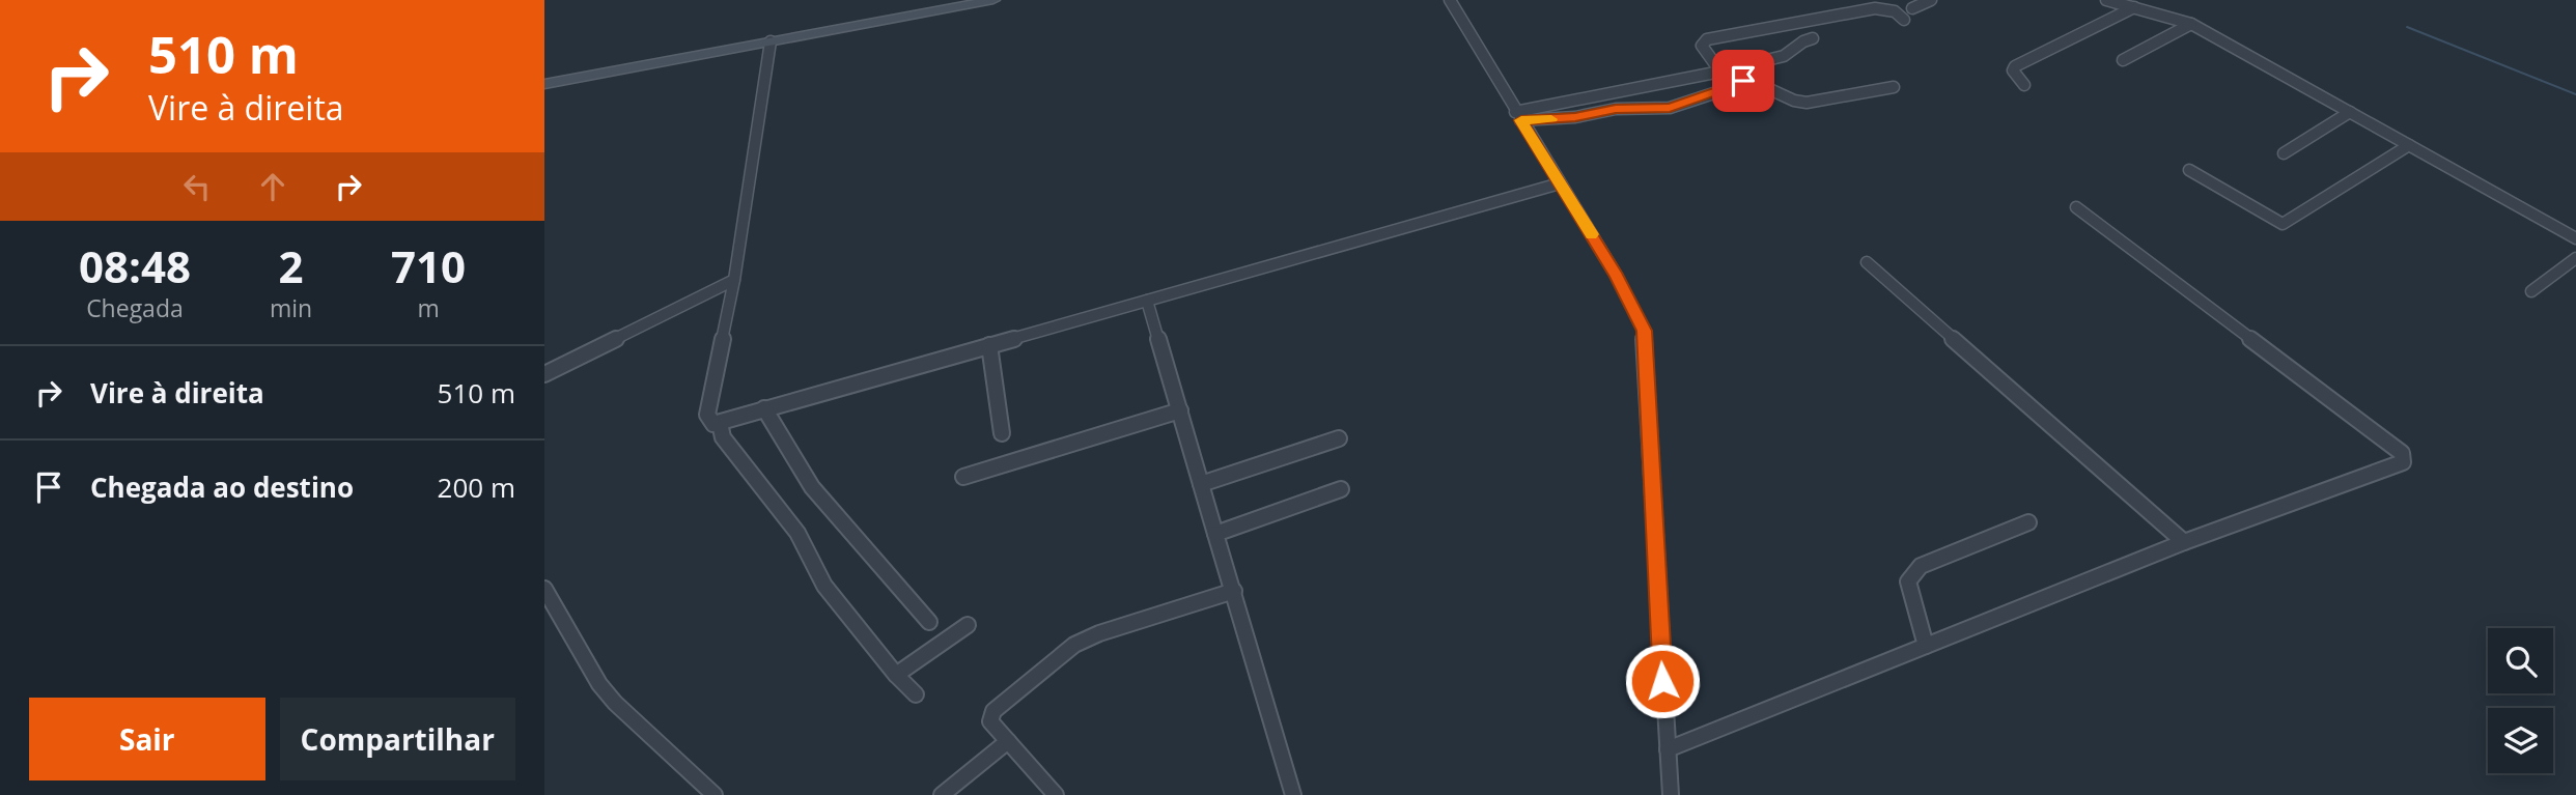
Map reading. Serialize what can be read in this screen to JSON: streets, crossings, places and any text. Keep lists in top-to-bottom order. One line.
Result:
{"page":{"turn":["510 m","Vire à direita"],"eta":["08:48","Chegada","2","min","710","m"],"list":[{"name":"Vire à direita","value":"510 m"},{"name":"Chegada ao destino","value":"200 m"}],"buttons":["Sair","Compartilhar"]}}
